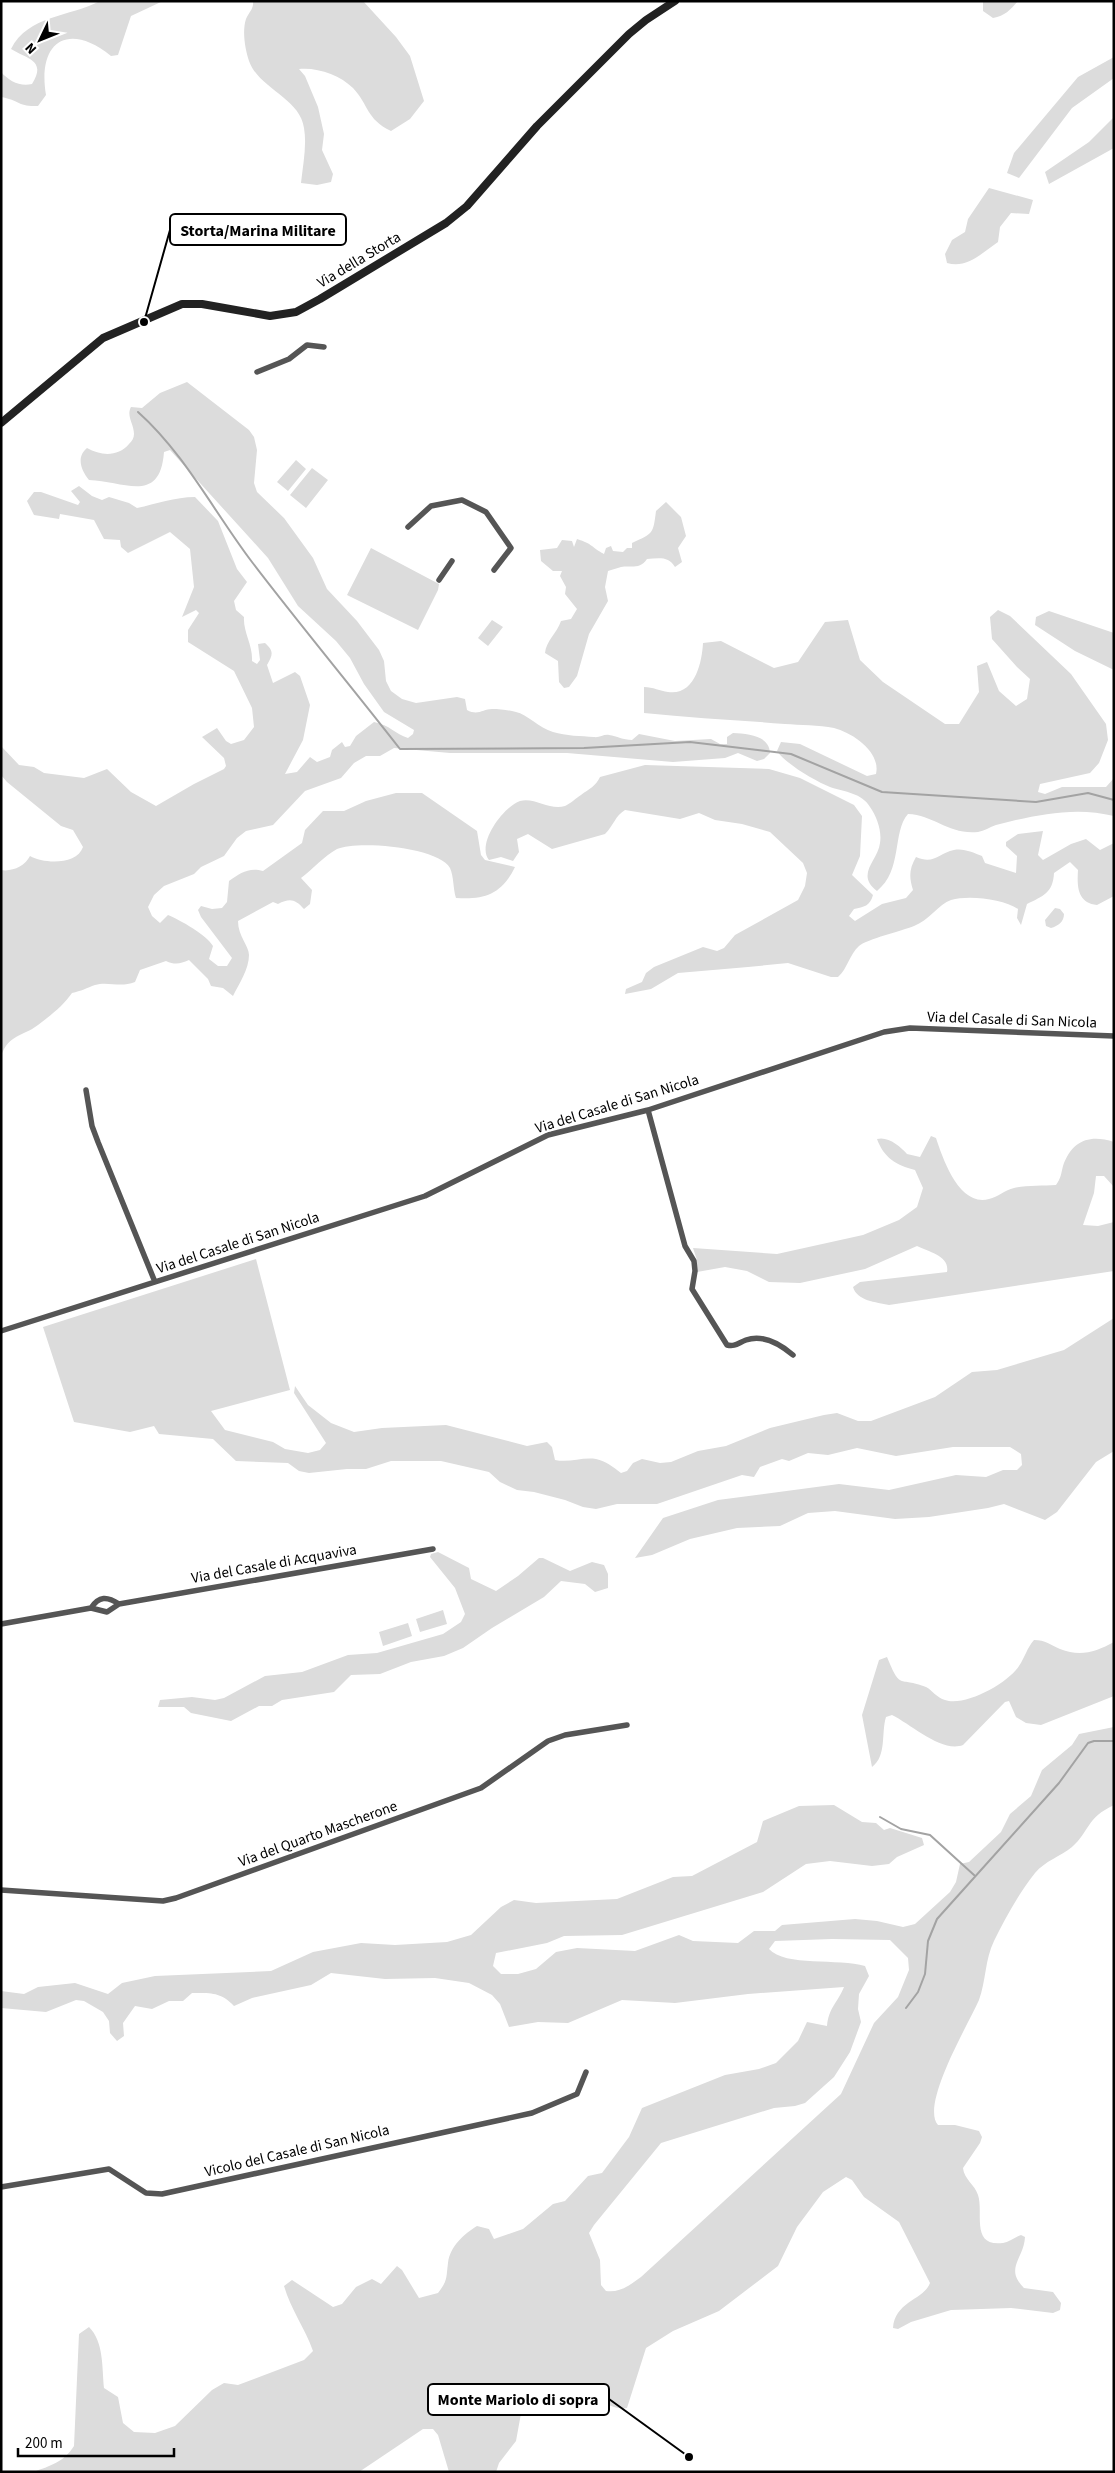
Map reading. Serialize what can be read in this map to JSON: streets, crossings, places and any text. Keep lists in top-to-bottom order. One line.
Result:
{"streets":{"main road":["Via della Storta"],"street":["Via del Casale di San Nicola","Via del Casale di Acquaviva","Via del Quarto Mascherone","Vicolo del Casale di San Nicola"]},"places":["Storta/Marina Militare","Monte Mariolo di sopra"],"scale_bar":"200 m","north":"bottom left"}
